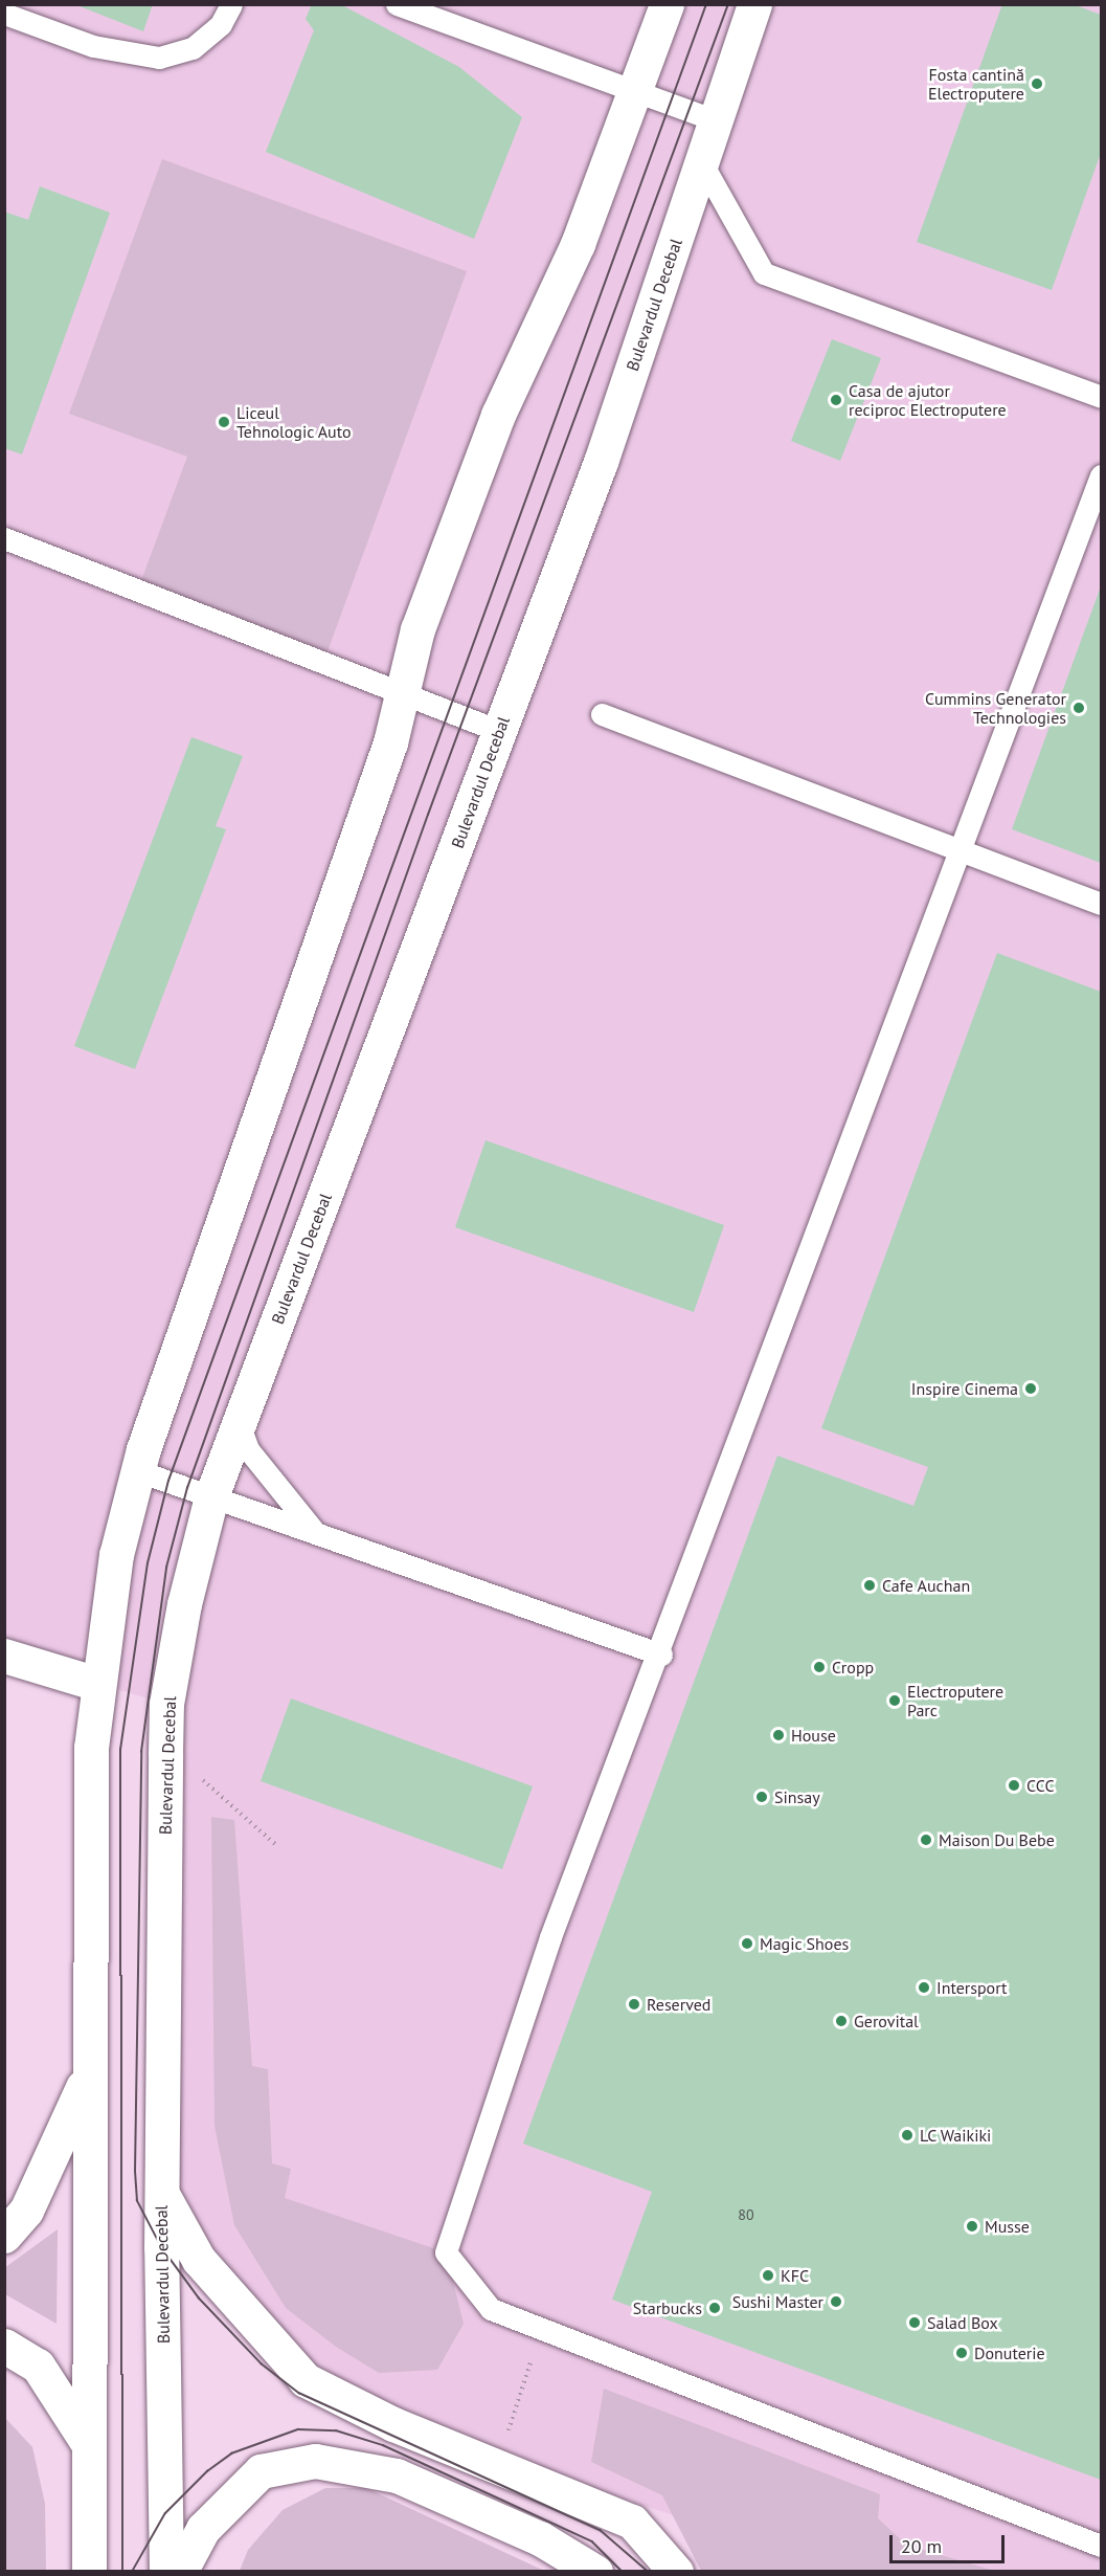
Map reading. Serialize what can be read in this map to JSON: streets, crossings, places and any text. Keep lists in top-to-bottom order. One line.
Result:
{"streets":{"main road":["Bulevardul Decebal"]},"places":["Fosta cantină Electroputere","Casa de ajutor reciproc Electroputere","Liceul Tehnologic Auto","Cummins Generator Technologies","Inspire Cinema","Cafe Auchan","Cropp","Electroputere Parc","House","CCC","Sinsay","Maison Du Bebe","Magic Shoes","Intersport","Reserved","Gerovital","LC Waikiki","Musse","KFC","Sushi Master","Starbucks","Salad Box","Donuterie"],"house_numbers":["80"],"scale_bar":"20 m"}
